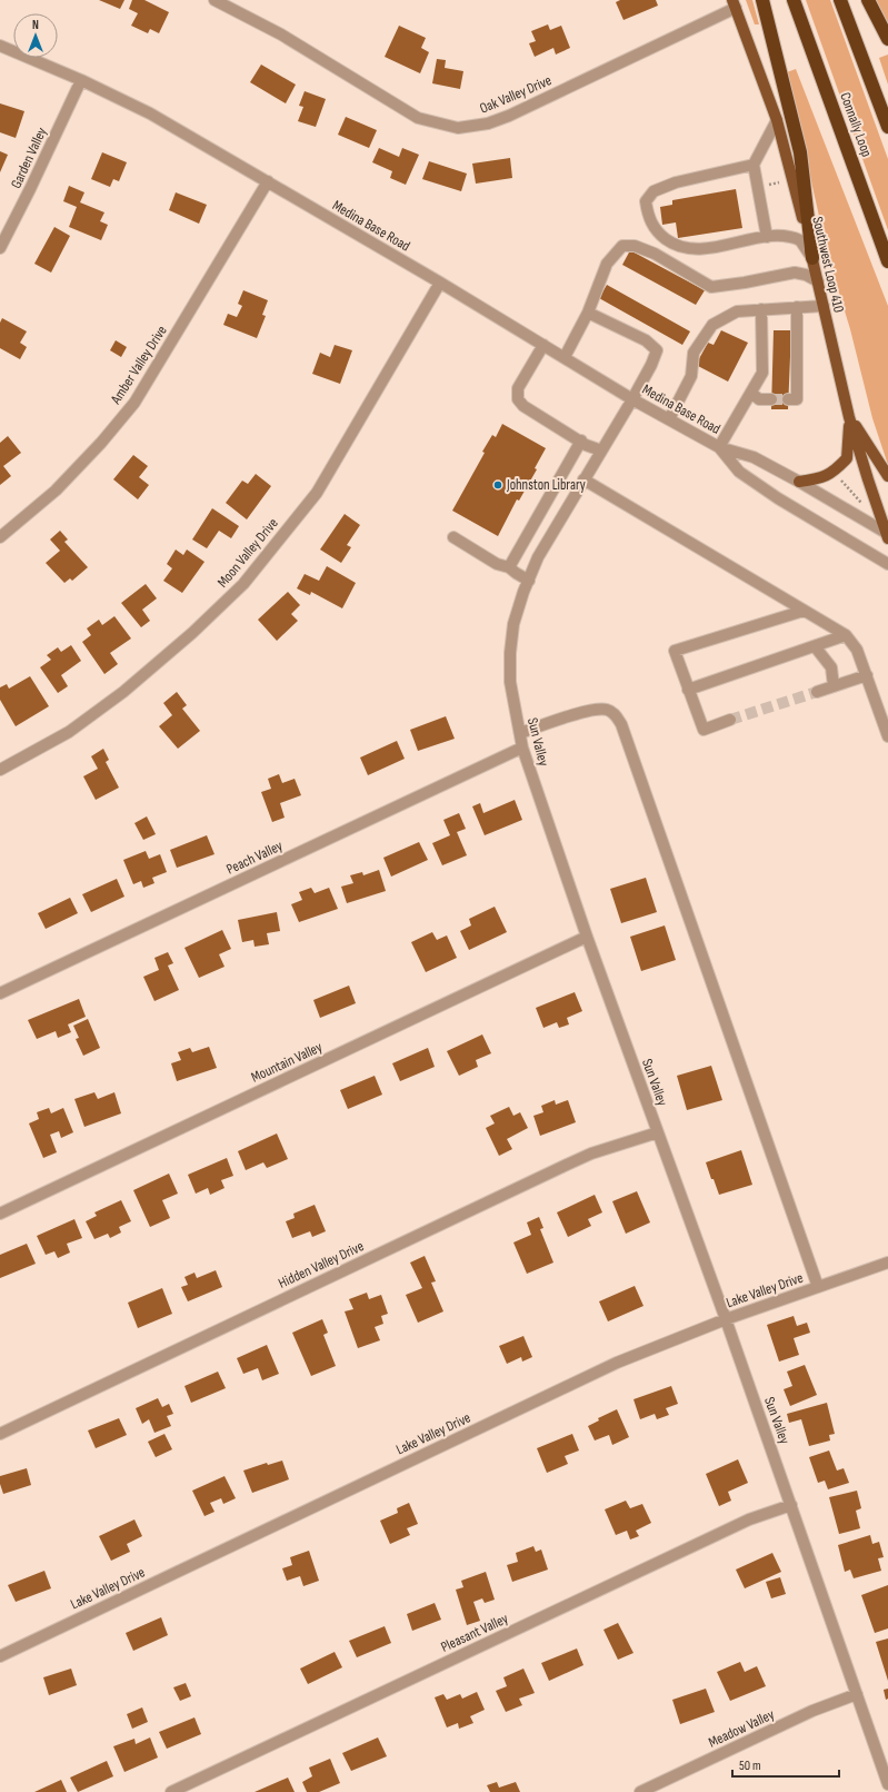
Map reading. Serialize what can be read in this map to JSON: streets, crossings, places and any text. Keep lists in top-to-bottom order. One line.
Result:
{"streets":{"highway":["Connally Loop"],"main road":["Southwest Loop 410"],"street":["Oak Valley Drive","Garden Valley","Medina Base Road","Amber Valley Drive","Moon Valley Drive","Sun Valley","Peach Valley","Mountain Valley","Hidden Valley Drive","Lake Valley Drive","Pleasant Valley","Meadow Valley"]},"crossings":[["Oak Valley Drive","Southwest Loop 410"],["Garden Valley","Medina Base Road"],["Medina Base Road","Southwest Loop 410"],["Medina Base Road","Amber Valley Drive"],["Medina Base Road","Moon Valley Drive"],["Medina Base Road","Sun Valley"],["Sun Valley","Peach Valley"],["Sun Valley","Mountain Valley"],["Sun Valley","Hidden Valley Drive"],["Sun Valley","Lake Valley Drive"],["Sun Valley","Pleasant Valley"],["Sun Valley","Meadow Valley"]],"places":["Johnston Library"],"scale_bar":"50 m","north":"top"}
